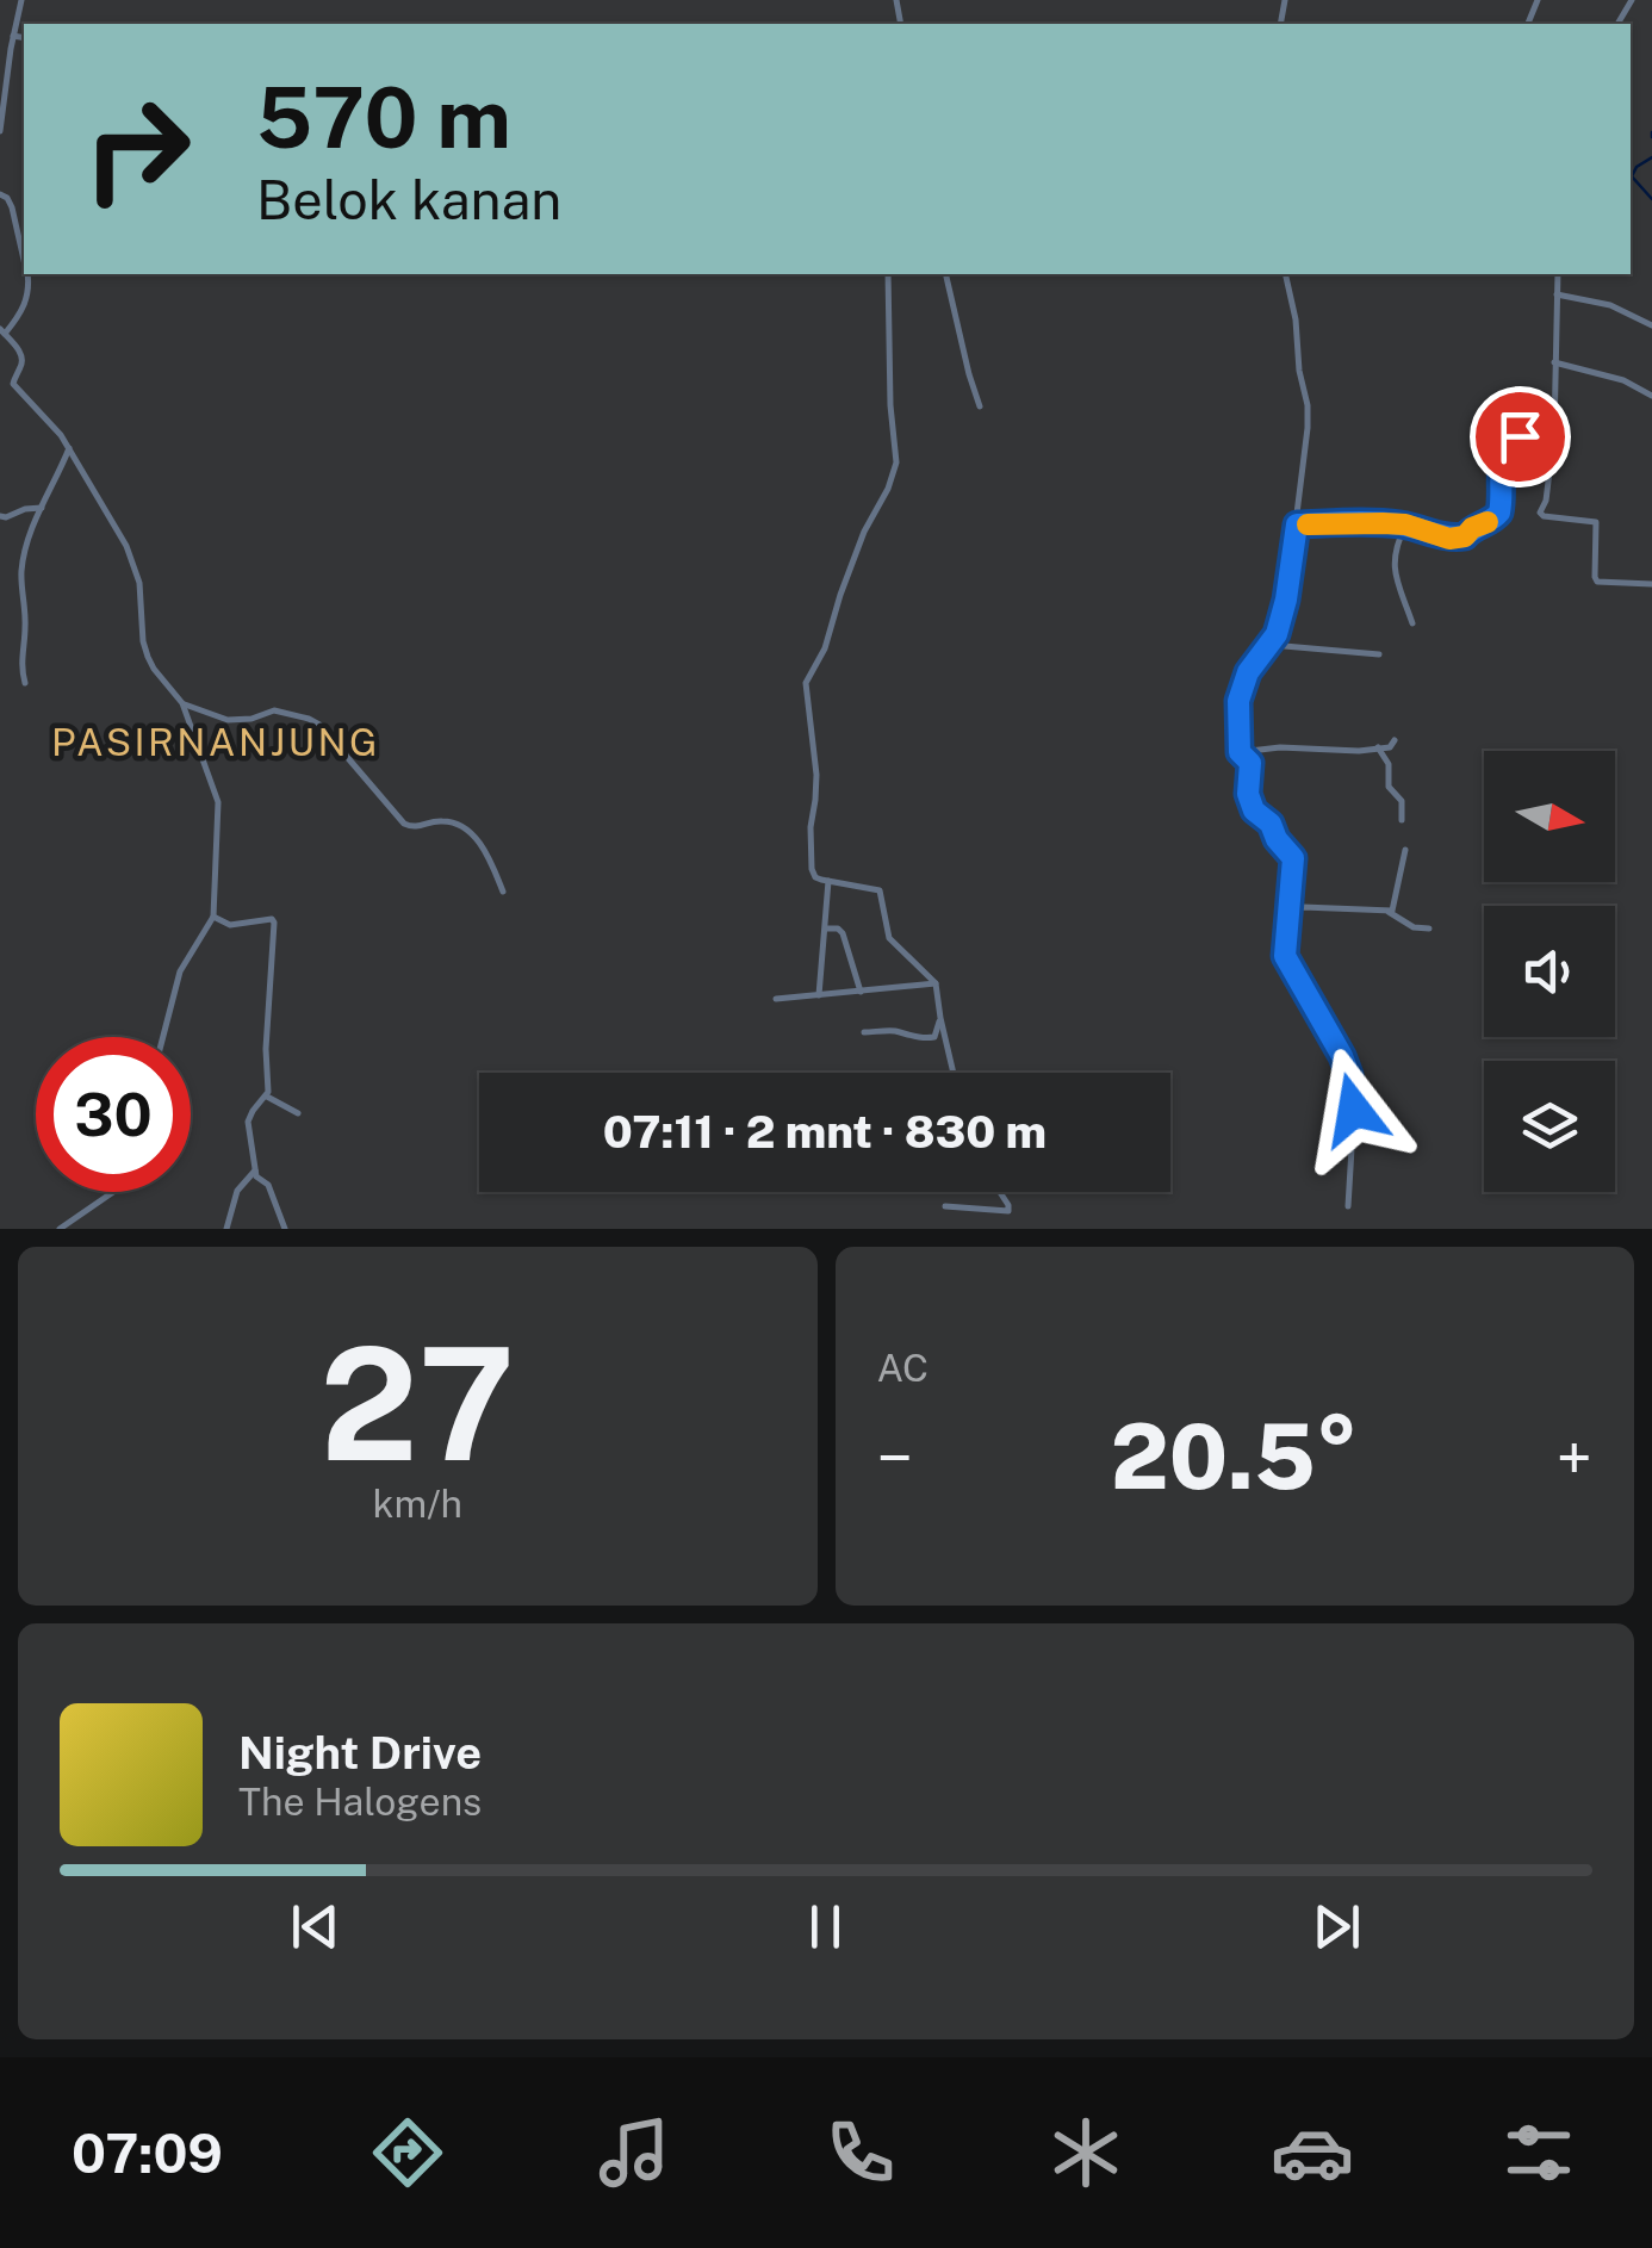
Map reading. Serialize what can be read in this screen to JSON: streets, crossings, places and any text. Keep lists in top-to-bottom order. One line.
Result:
{"districts":["PASIRNANJUNG"],"north":"right","page":{"turn":["570 m","Belok kanan"],"limit":"30","trip":"07:11 · 2 mnt · 830 m","tile":[["27","km/h"],"AC"],"heat":["−","20.5°","+"],"song":["Night Drive","The Halogens"],"tabs":"07:09"}}
